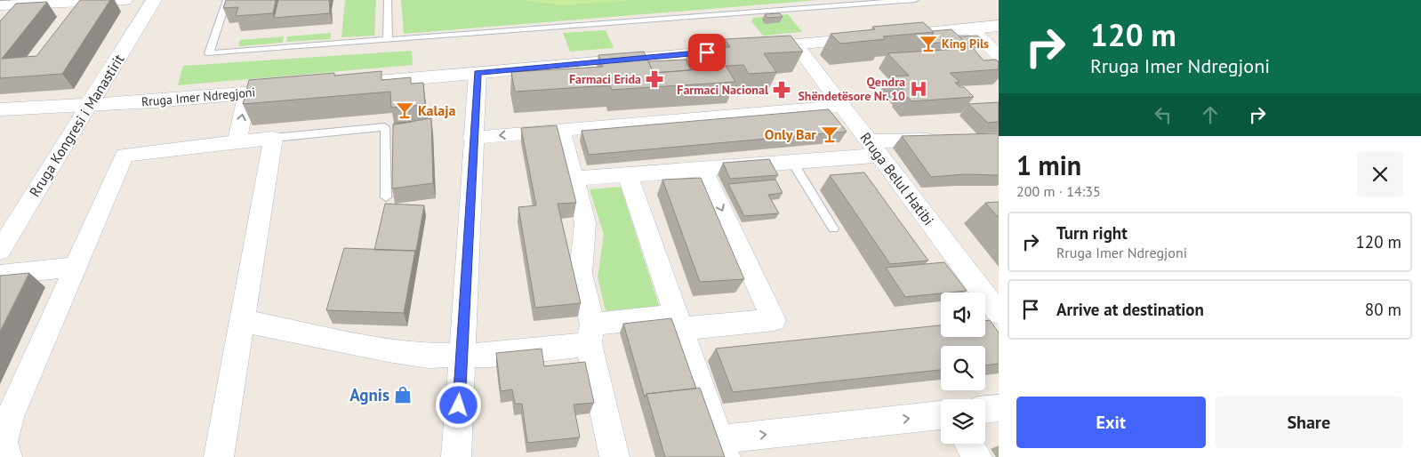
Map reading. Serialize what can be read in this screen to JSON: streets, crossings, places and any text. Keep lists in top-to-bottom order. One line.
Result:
{"streets":{"street":["Rruga Imer Ndregjoni","Rruga Kongresi i Manastirit","Rruga Belul Hatibi"]},"crossings":[["Rruga Imer Ndregjoni","Rruga Kongresi i Manastirit"]],"places":{"bar":["King Pils","Kalaja","Only Bar"],"pharmacy":["Farmaci Erida","Farmaci Nacional"],"hospital":["Qendra Shëndetësore Nr. 10"],"shop":["Agnis"]},"page":{"turn":["120 m","Rruga Imer Ndregjoni"],"heading":["1 min","200 m · 14:35"],"list":[{"name":"Turn right","note":"Rruga Imer Ndregjoni","value":"120 m"},{"name":"Arrive at destination","value":"80 m"}],"buttons":["Exit","Share"]}}
